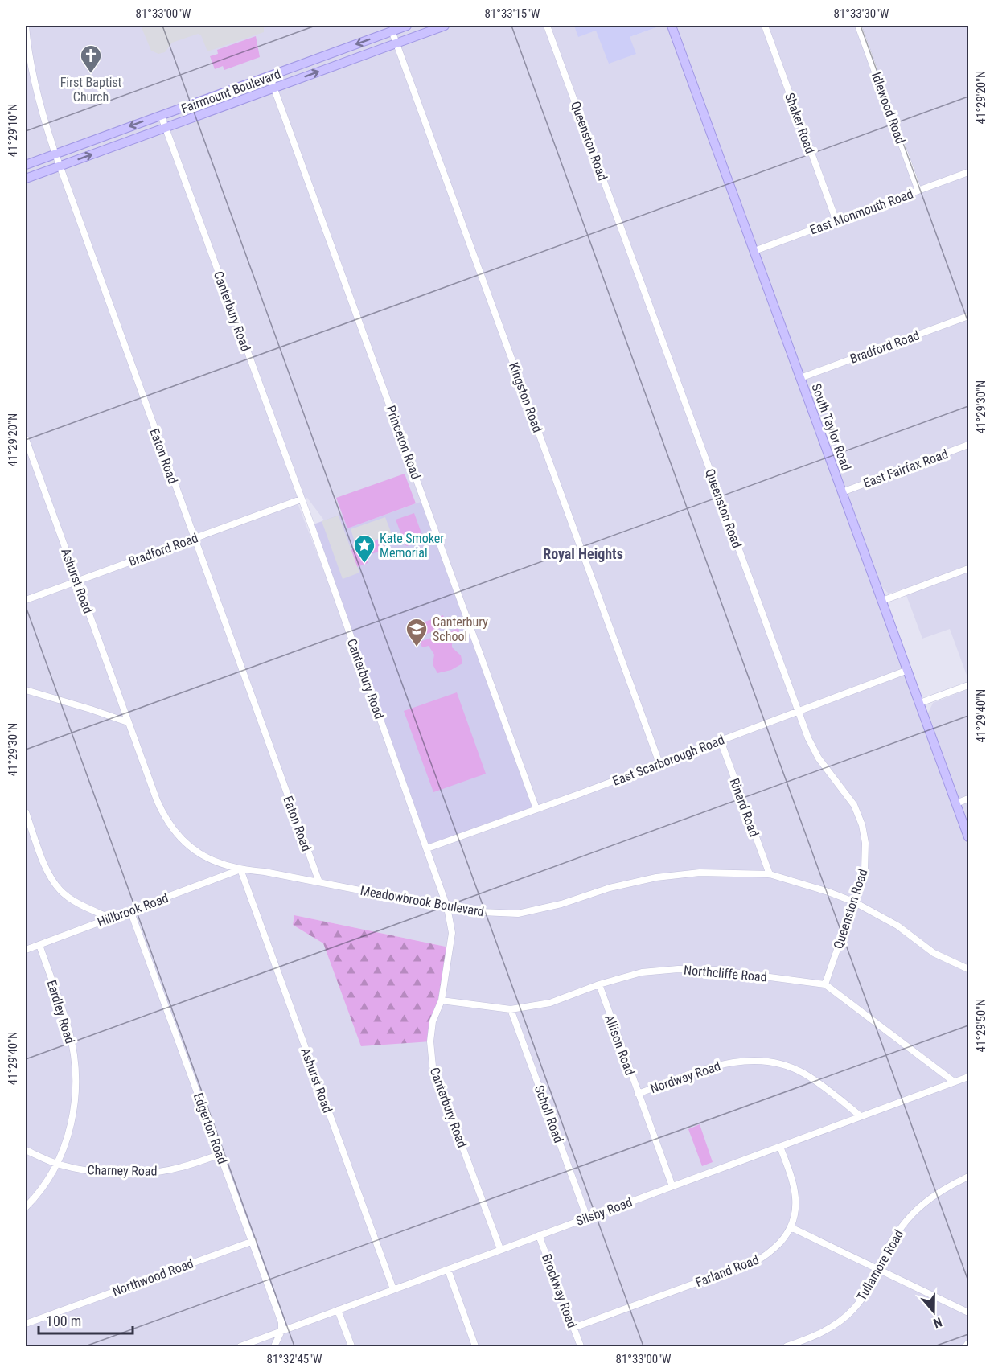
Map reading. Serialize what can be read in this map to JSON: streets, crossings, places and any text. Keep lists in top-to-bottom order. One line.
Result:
{"streets":{"main road":["Fairmount Boulevard","South Taylor Road"],"street":["Idlewood Road","Shaker Road","Queenston Road","East Monmouth Road","Canterbury Road","Bradford Road","Kingston Road","Princeton Road","Eaton Road","East Fairfax Road","Ashurst Road","East Scarborough Road","Rinard Road","Meadowbrook Boulevard","Hillbrook Road","Northcliffe Road","Eardley Road","Allison Road","Nordway Road","Scholl Road","Edgerton Road","Charney Road","Silsby Road","Tullamore Road","Farland Road","Northwood Road","Brockway Road"]},"crossings":[["Fairmount Boulevard","Canterbury Road"],["Fairmount Boulevard","Kingston Road"],["Fairmount Boulevard","Princeton Road"],["Fairmount Boulevard","Eaton Road"],["Idlewood Road","East Monmouth Road"],["Shaker Road","East Monmouth Road"],["Queenston Road","East Scarborough Road"],["Queenston Road","Meadowbrook Boulevard"],["Queenston Road","Northcliffe Road"],["East Monmouth Road","South Taylor Road"],["Canterbury Road","Bradford Road"],["Canterbury Road","East Scarborough Road"],["Canterbury Road","Meadowbrook Boulevard"],["Canterbury Road","Northcliffe Road"],["Canterbury Road","Silsby Road"],["Bradford Road","South Taylor Road"],["Bradford Road","Eaton Road"],["Bradford Road","Ashurst Road"],["Kingston Road","East Scarborough Road"],["South Taylor Road","East Fairfax Road"],["South Taylor Road","East Scarborough Road"],["Princeton Road","East Scarborough Road"],["Eaton Road","Meadowbrook Boulevard"],["Ashurst Road","Meadowbrook Boulevard"],["Ashurst Road","Hillbrook Road"],["Ashurst Road","Silsby Road"],["East Scarborough Road","Rinard Road"],["Rinard Road","Meadowbrook Boulevard"],["Meadowbrook Boulevard","Hillbrook Road"],["Hillbrook Road","Eardley Road"],["Hillbrook Road","Edgerton Road"],["Northcliffe Road","Allison Road"],["Northcliffe Road","Scholl Road"],["Northcliffe Road","Silsby Road"],["Eardley Road","Charney Road"],["Allison Road","Nordway Road"],["Allison Road","Silsby Road"],["Nordway Road","Silsby Road"],["Scholl Road","Silsby Road"],["Edgerton Road","Charney Road"],["Edgerton Road","Silsby Road"],["Edgerton Road","Northwood Road"],["Silsby Road","Farland Road"],["Silsby Road","Brockway Road"],["Farland Road","Brockway Road"]],"districts":["Royal Heights"],"places":{"church":["First Baptist Church"],"place":["Kate Smoker Memorial"],"school or university":["Canterbury School"]},"scale_bar":"100 m","north":"bottom","coordinates":["81°33'00\"W","81°33'15\"W","81°33'30\"W","41°29'20\"N","41°29'10\"N","41°29'30\"N","41°29'40\"N","41°29'50\"N","81°32'45\"W"]}
